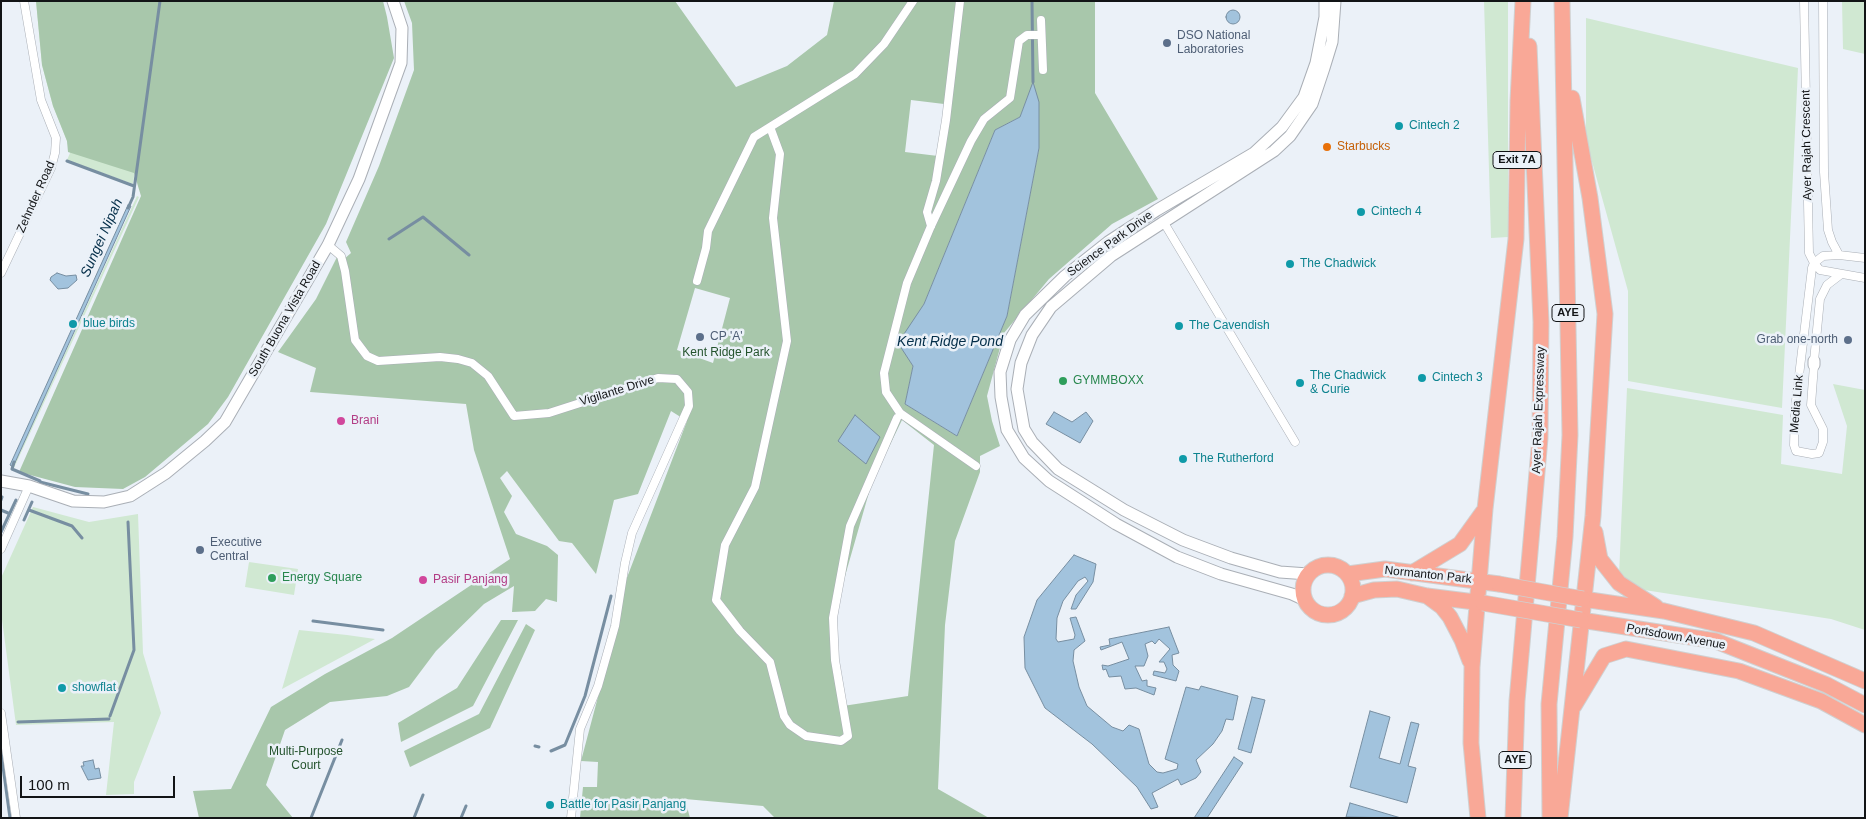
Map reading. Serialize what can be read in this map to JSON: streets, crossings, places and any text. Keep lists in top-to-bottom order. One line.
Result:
{"streets":{"highway":["Exit 7A","AYE","Ayer Rajah Expressway","Normanton Park","Portsdown Avenue"],"main road":["Science Park Drive","South Buona Vista Road"],"street":["Ayer Rajah Crescent","Zehnder Road","Vigilante Drive","Media Link"]},"crossings":[["Ayer Rajah Crescent","Media Link"],["Exit 7A","Normanton Park"],["Exit 7A","Portsdown Avenue"],["Science Park Drive","Normanton Park"],["South Buona Vista Road","Vigilante Drive"],["Normanton Park","Portsdown Avenue"]],"water":["Sungei Nipah","Kent Ridge Pond"],"parks":["Kent Ridge Park","Multi-Purpose Court"],"places":["DSO National Laboratories","Cintech 2","Starbucks","Cintech 4","The Chadwick","blue birds","The Cavendish","CP 'A'","Grab one-north","Cintech 3","GYMMBOXX","The Chadwick & Curie","Brani","The Rutherford","Executive Central","Energy Square","Pasir Panjang","showflat","Battle for Pasir Panjang"],"scale_bar":"100 m"}
